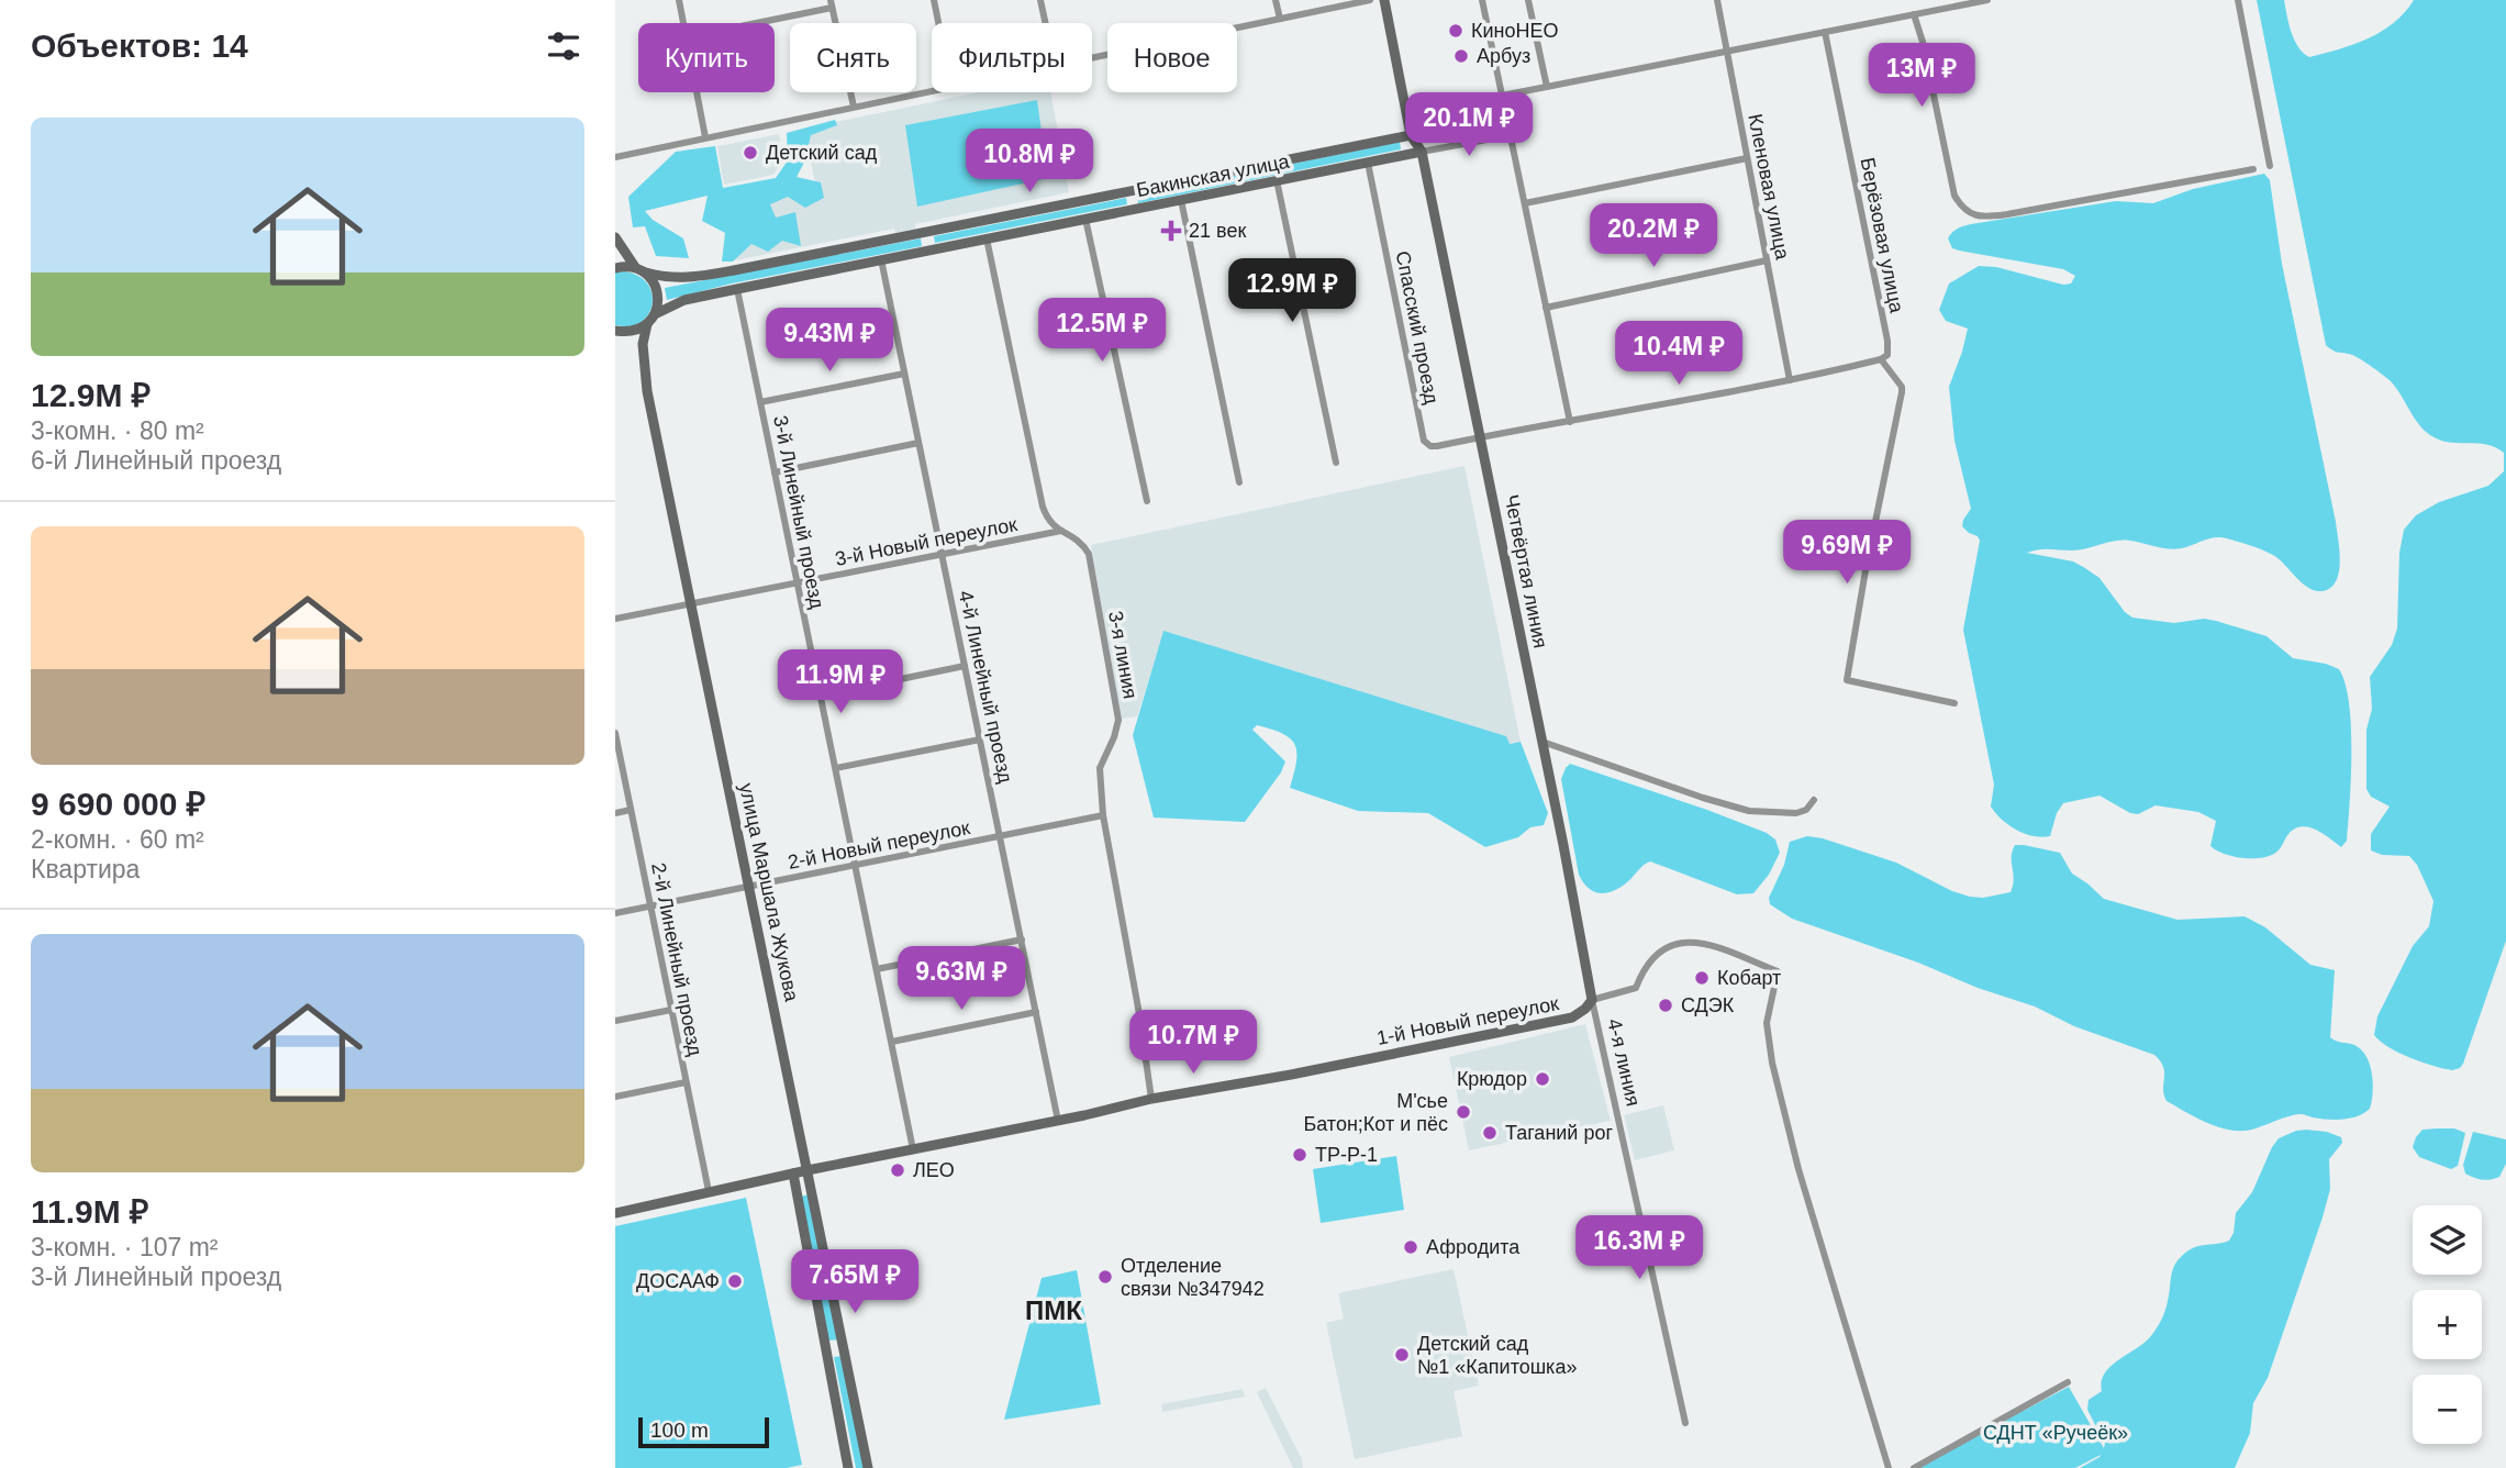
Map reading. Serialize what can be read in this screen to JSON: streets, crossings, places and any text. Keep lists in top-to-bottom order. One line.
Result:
{"streets":{"street":["Бакинская улица","Кленовая улица","Берёзовая улица","Спасский проезд","3-й Линейный проезд","3-й Новый переулок","Четвёртая линия","3-я линия","4-й Линейный проезд","2-й Новый переулок","улица Маршала Жукова","2-й Линейный проезд","1-й Новый переулок","4-я линия"]},"crossings":[["Бакинская улица","Спасский проезд"],["Бакинская улица","3-й Линейный проезд"],["Бакинская улица","Четвёртая линия"],["Бакинская улица","3-я линия"],["Бакинская улица","4-й Линейный проезд"],["Спасский проезд","Четвёртая линия"],["3-й Линейный проезд","3-й Новый переулок"],["3-й Линейный проезд","2-й Новый переулок"],["3-й Линейный проезд","1-й Новый переулок"],["3-й Новый переулок","3-я линия"],["3-й Новый переулок","4-й Линейный проезд"],["3-й Новый переулок","улица Маршала Жукова"],["Четвёртая линия","1-й Новый переулок"],["Четвёртая линия","4-я линия"],["3-я линия","2-й Новый переулок"],["3-я линия","1-й Новый переулок"],["4-й Линейный проезд","2-й Новый переулок"],["4-й Линейный проезд","1-й Новый переулок"],["2-й Новый переулок","улица Маршала Жукова"],["2-й Новый переулок","2-й Линейный проезд"],["улица Маршала Жукова","1-й Новый переулок"],["2-й Линейный проезд","1-й Новый переулок"],["1-й Новый переулок","4-я линия"]],"districts":["ПМК"],"parks":["СДНТ «Ручеёк»"],"places":{"other":["КиноНЕО","Арбуз","Детский сад","Кобарт","СДЭК","Крюдор","М'сье Батон;Кот и пёс","Таганий рог","ТР-Р-1","ЛЕО","Афродита","Отделение связи №347942","ДОСААФ","Детский сад №1 «Капитошка»"],"health":["21 век"]},"scale_bar":"100 m","page":{"heading":"Объектов: 14","chip":["Купить","Снять","Фильтры","Новое"],"price":["13M ₽","20.1M ₽","10.8M ₽","20.2M ₽","12.9M ₽","12.5M ₽","9.43M ₽","10.4M ₽","9.69M ₽","11.9M ₽","9.63M ₽","10.7M ₽","16.3M ₽","7.65M ₽"],"list":[{"name":"12.9M ₽","note":"3-комн. · 80 m² · 6-й Линейный проезд"},{"name":"9 690 000 ₽","note":"2-комн. · 60 m² · Квартира"},{"name":"11.9M ₽","note":"3-комн. · 107 m² · 3-й Линейный проезд"}],"map_buttons":["+","−"],"scale":"100 m"}}
